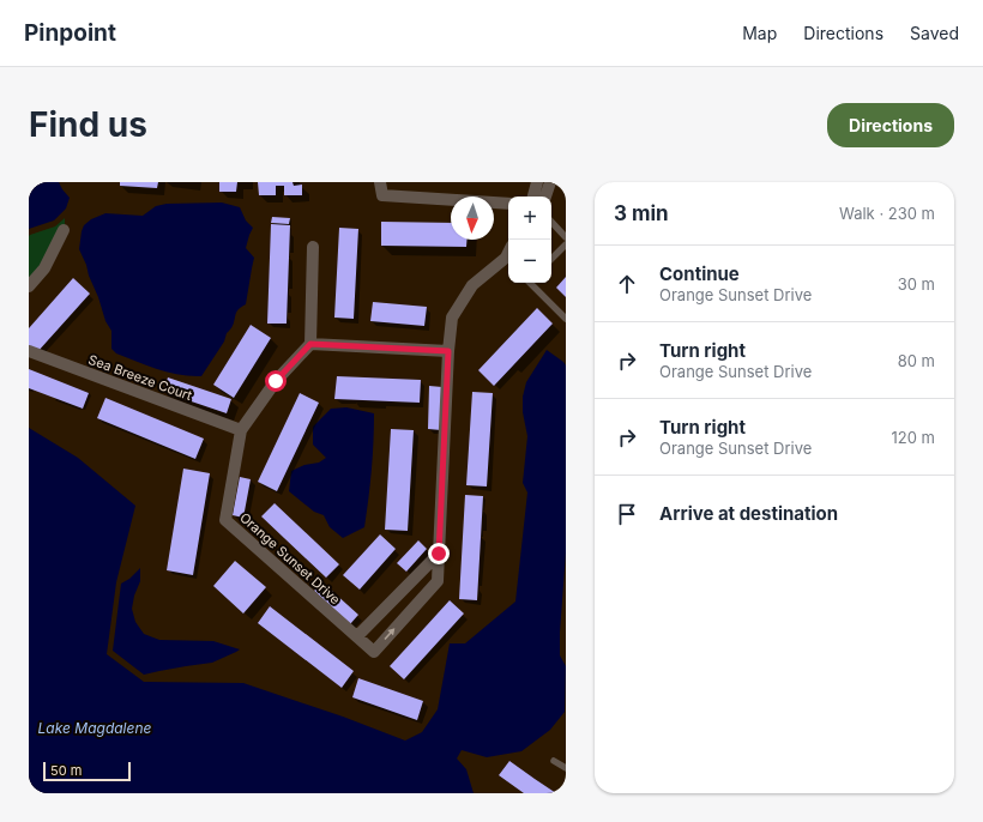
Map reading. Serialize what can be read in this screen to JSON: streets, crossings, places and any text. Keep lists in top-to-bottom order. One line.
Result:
{"streets":{"street":["Sea Breeze Court","Orange Sunset Drive"]},"crossings":[["Sea Breeze Court","Orange Sunset Drive"]],"water":["Lake Magdalene"],"scale_bar":"50 m","north":"bottom","page":{"header":"Pinpoint","nav":["Map","Directions","Saved"],"buttons":"Directions","title":"Find us","heading":["3 min","Walk · 230 m"],"map_buttons":["+","−"],"list":[["Continue","Orange Sunset Drive","30 m"],["Turn right","Orange Sunset Drive","80 m"],["Turn right","Orange Sunset Drive","120 m"],"Arrive at destination"],"scale":"50 m"}}
